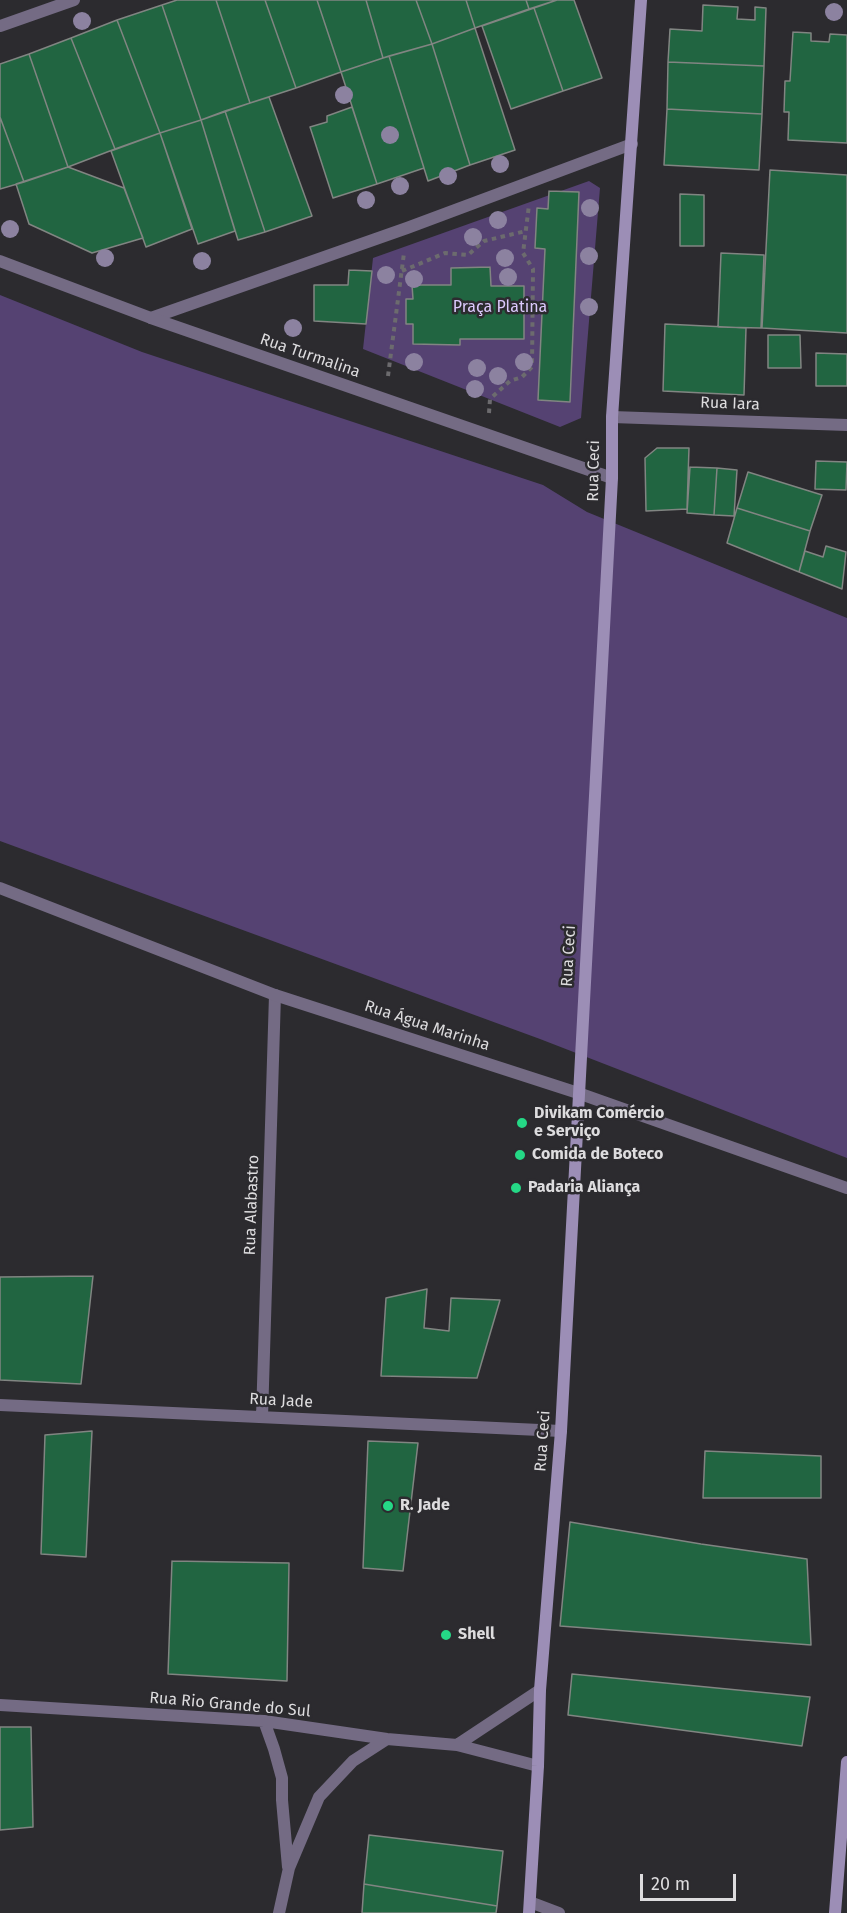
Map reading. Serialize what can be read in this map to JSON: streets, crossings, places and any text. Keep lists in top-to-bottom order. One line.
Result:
{"streets":{"main road":["Rua Ceci"],"street":["Rua Turmalina","Rua Iara","Rua Água Marinha","Rua Alabastro","Rua Jade","Rua Rio Grande do Sul"]},"crossings":[["Rua Turmalina","Rua Ceci"],["Rua Iara","Rua Ceci"],["Rua Ceci","Rua Água Marinha"],["Rua Ceci","Rua Jade"],["Rua Ceci","Rua Rio Grande do Sul"],["Rua Água Marinha","Rua Alabastro"],["Rua Alabastro","Rua Jade"]],"parks":["Praça Platina"],"places":["Divikam Comércio e Serviço","Comida de Boteco","Padaria Aliança","R. Jade","Shell"],"scale_bar":"20 m"}
